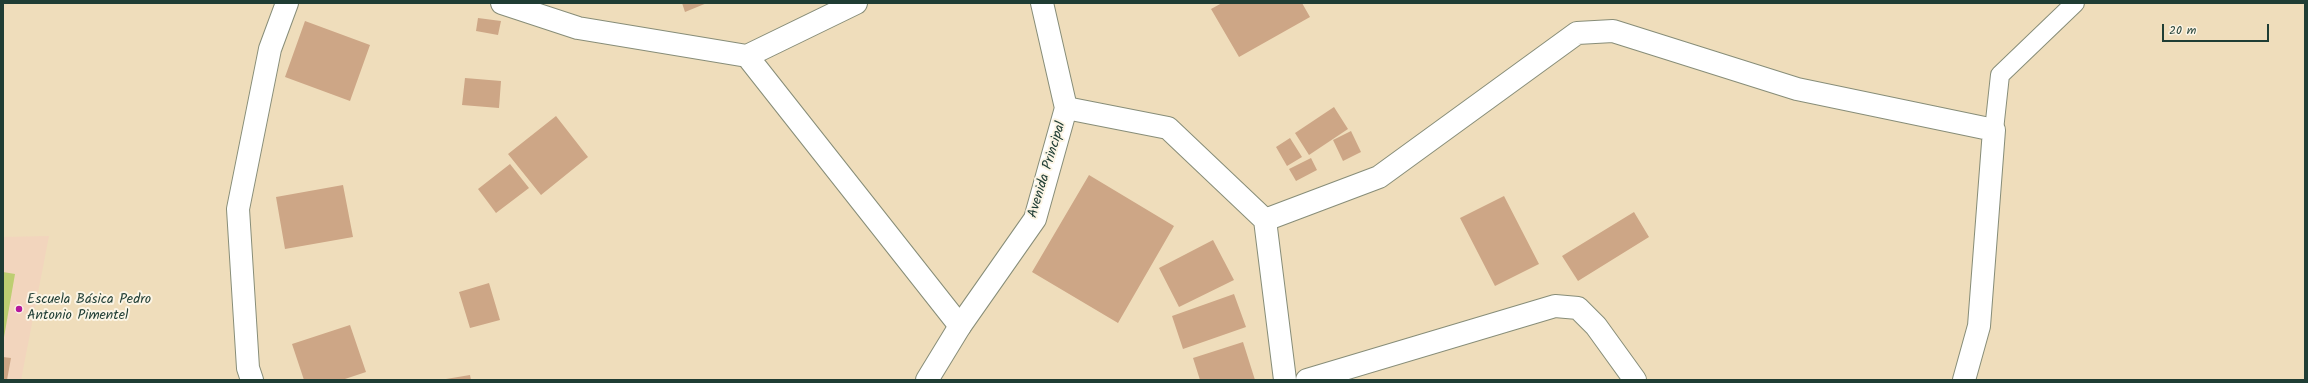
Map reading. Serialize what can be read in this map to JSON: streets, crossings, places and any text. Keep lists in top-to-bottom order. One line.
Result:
{"streets":{"street":["Avenida Principal"]},"places":["Escuela Básica Pedro Antonio Pimentel"],"scale_bar":"20 m"}
